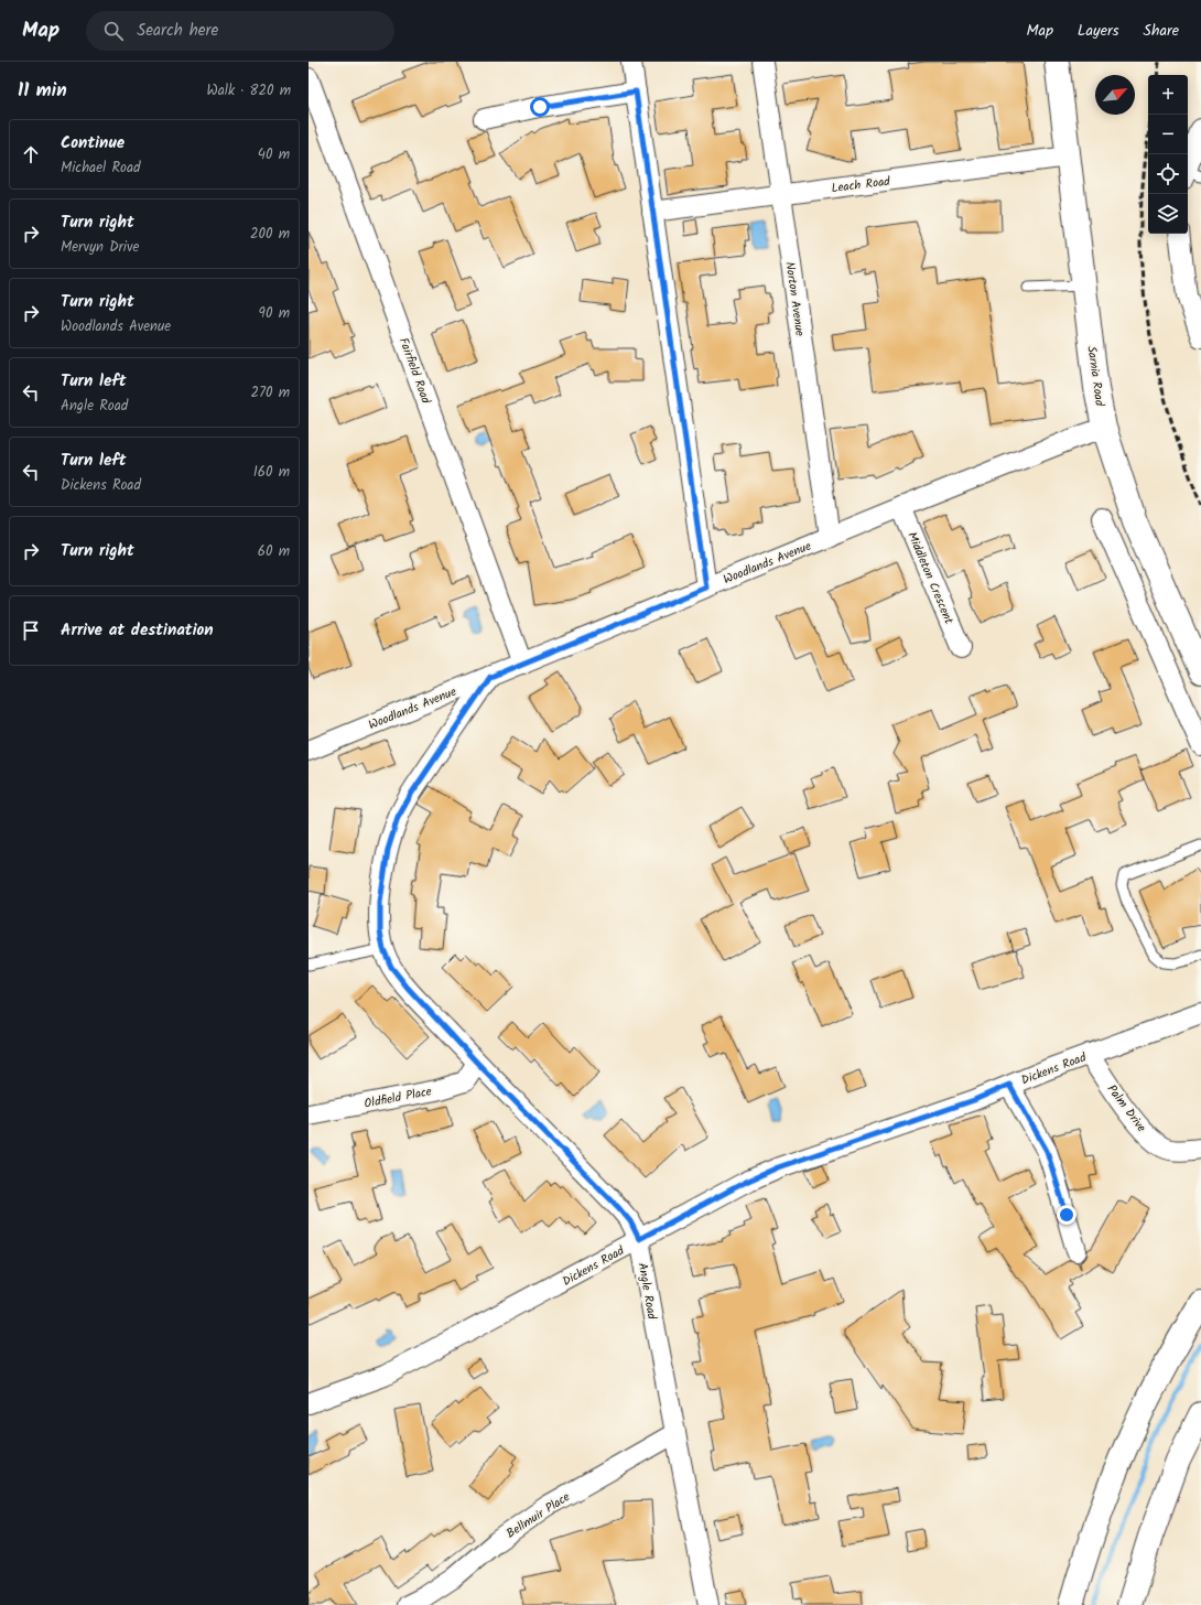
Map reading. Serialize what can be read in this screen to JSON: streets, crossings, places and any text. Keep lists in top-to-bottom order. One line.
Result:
{"streets":{"main road":["Sarnia Road"],"street":["Leach Road","Norton Avenue","Fairfield Road","Woodlands Avenue","Middleton Crescent","Dickens Road","Oldfield Place","Palm Drive","Angle Road","Bellmuir Place"]},"crossings":[["Leach Road","Norton Avenue"],["Leach Road","Sarnia Road"],["Norton Avenue","Woodlands Avenue"],["Fairfield Road","Woodlands Avenue"],["Sarnia Road","Woodlands Avenue"],["Woodlands Avenue","Middleton Crescent"],["Woodlands Avenue","Angle Road"],["Dickens Road","Palm Drive"],["Dickens Road","Angle Road"],["Oldfield Place","Angle Road"],["Angle Road","Bellmuir Place"]],"north":"top right","page":{"header":"Map","search":"Search here","nav":["Map","Layers","Share"],"heading":["11 min","Walk · 820 m"],"map_buttons":["+","−"],"list":[["Continue","Michael Road","40 m"],["Turn right","Mervyn Drive","200 m"],["Turn right","Woodlands Avenue","90 m"],["Turn left","Angle Road","270 m"],["Turn left","Dickens Road","160 m"],["Turn right","60 m"],"Arrive at destination"]}}
